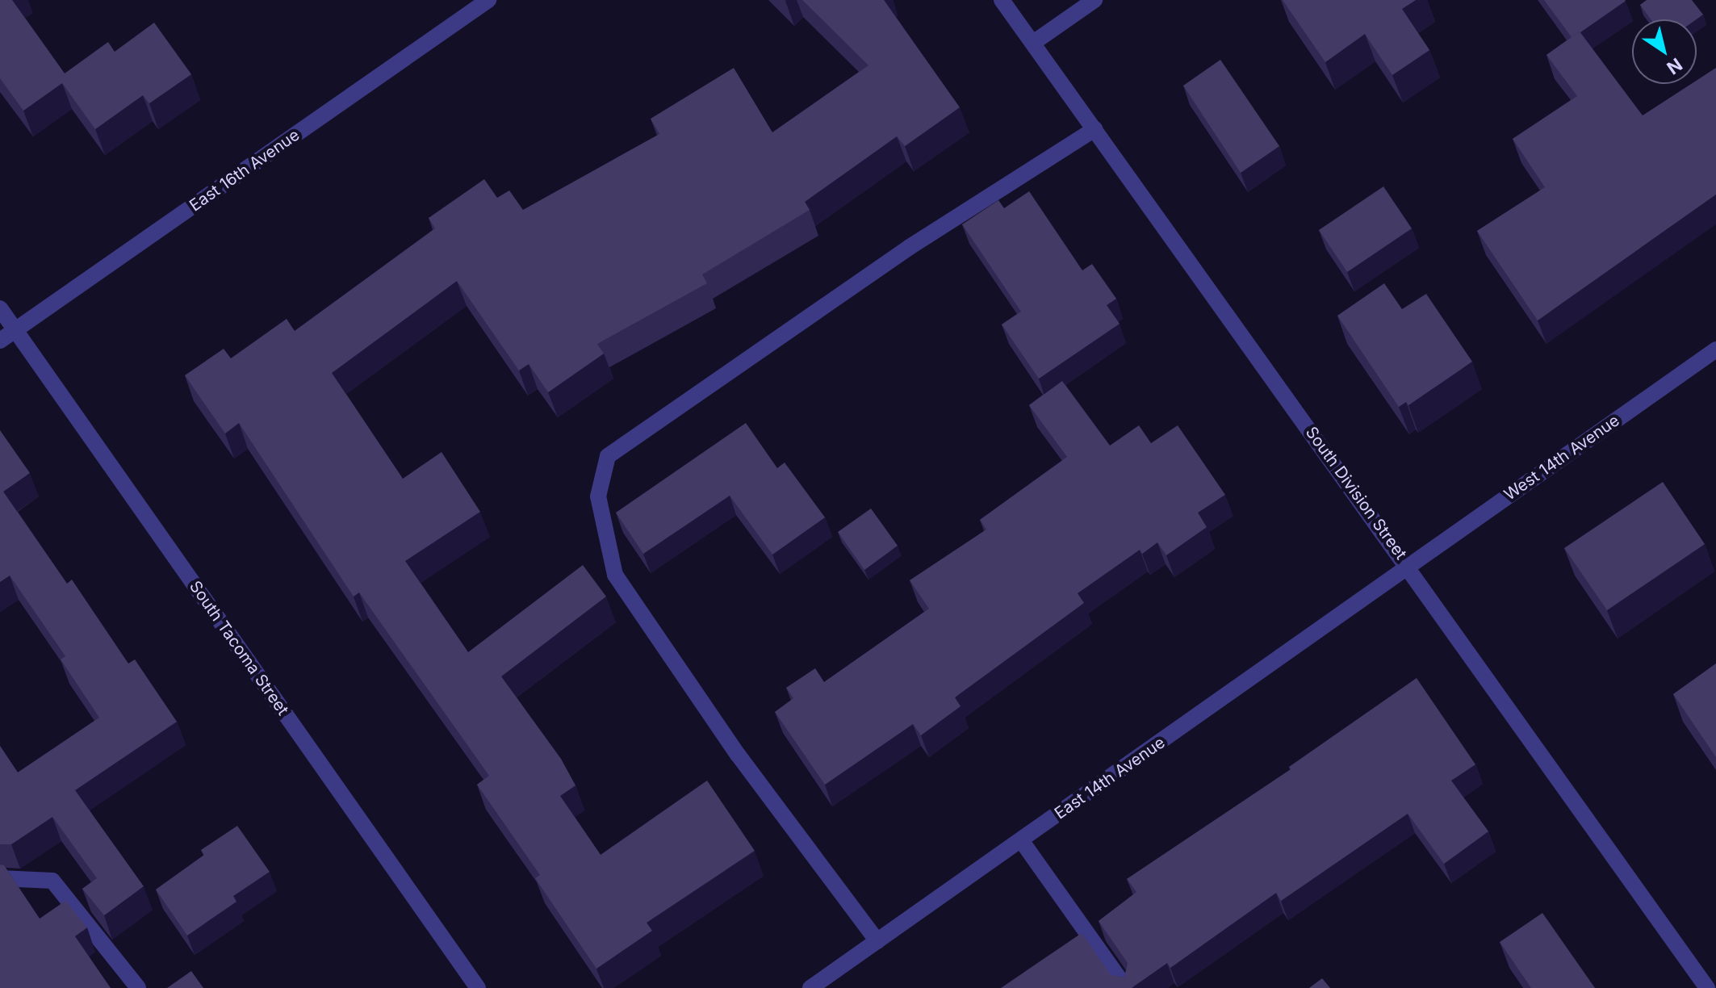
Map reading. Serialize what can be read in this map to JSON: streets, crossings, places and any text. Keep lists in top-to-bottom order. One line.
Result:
{"streets":{"street":["East 16th Avenue","West 14th Avenue","South Division Street","South Tacoma Street","East 14th Avenue"]},"crossings":[["East 16th Avenue","South Tacoma Street"],["West 14th Avenue","South Division Street"],["West 14th Avenue","East 14th Avenue"],["South Division Street","East 14th Avenue"]],"north":"bottom right"}
